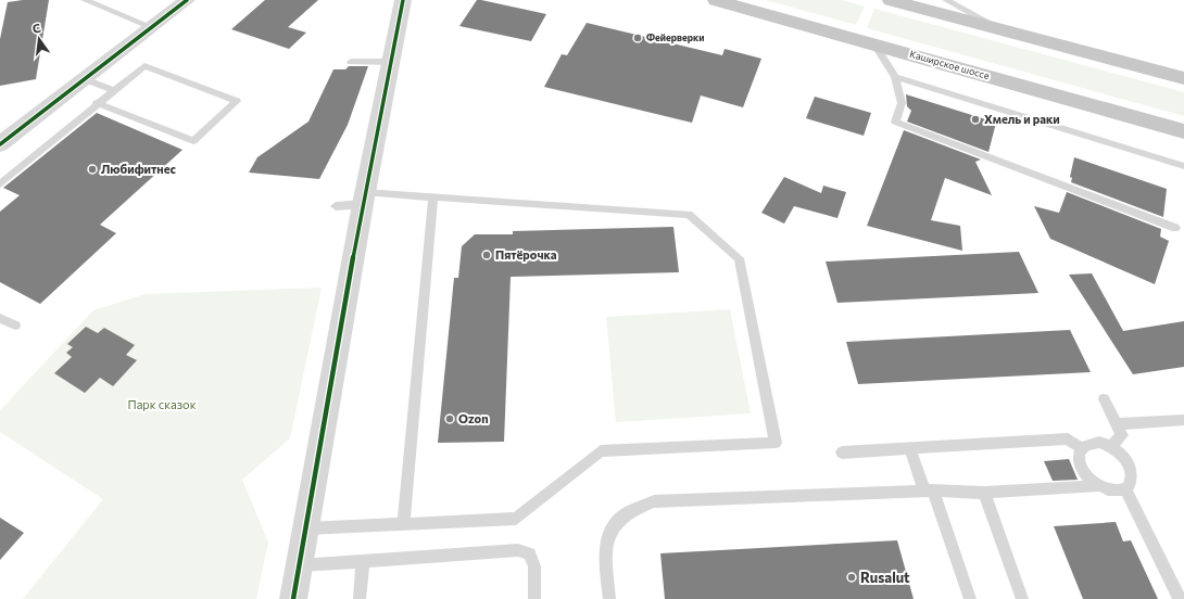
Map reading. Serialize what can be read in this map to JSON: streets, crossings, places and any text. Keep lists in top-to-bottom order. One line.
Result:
{"streets":{"highway":["Каширское шоссе"]},"parks":["Парк сказок"],"places":["Фейерверки","Хмель и раки","Любифитнес","Пятёрочка","Ozon","Rusalut"],"north":"top"}
